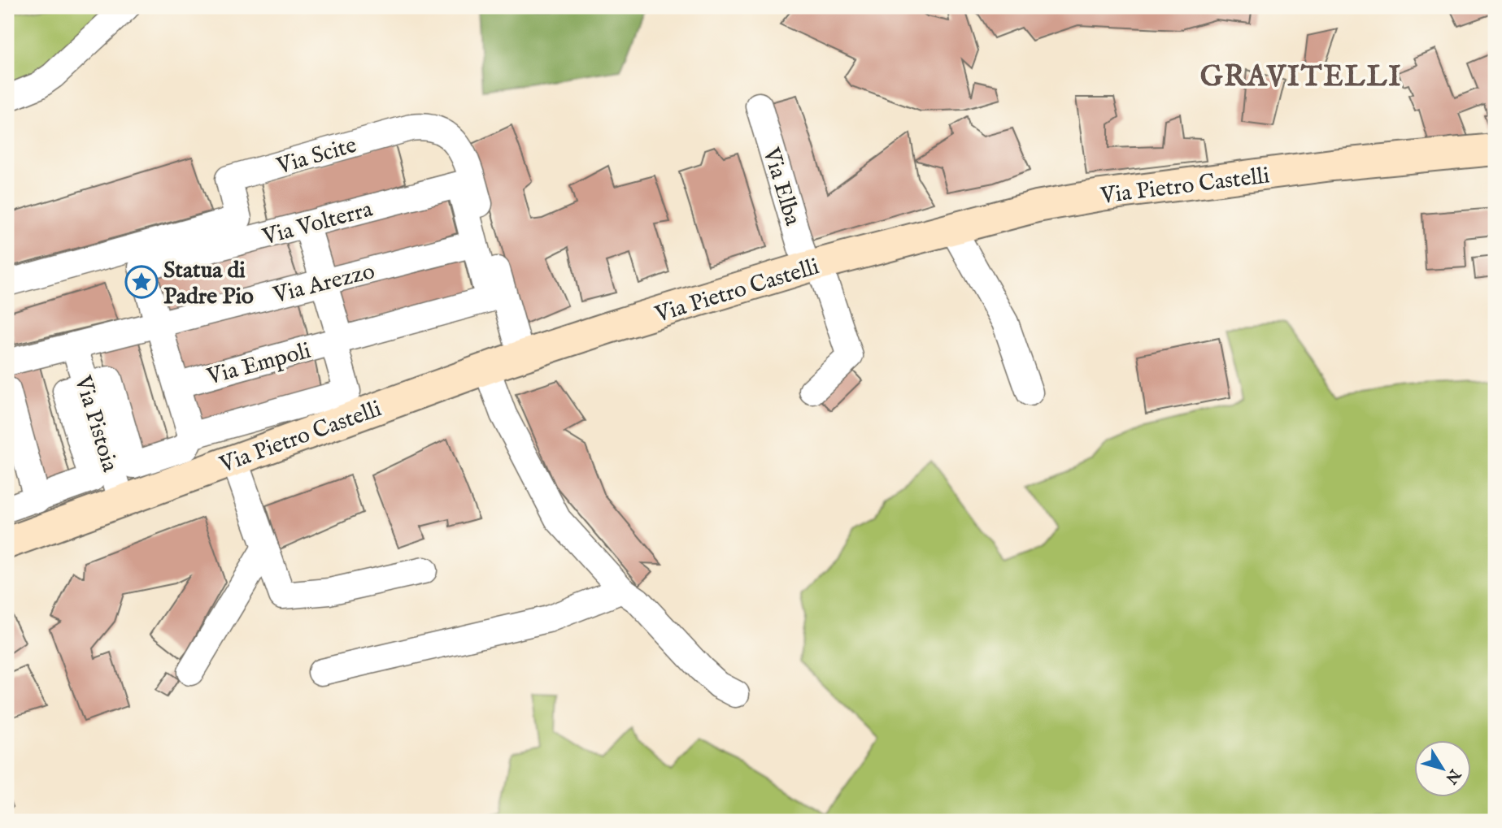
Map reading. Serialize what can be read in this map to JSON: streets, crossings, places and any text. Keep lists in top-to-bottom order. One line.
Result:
{"streets":{"street":["Via Scite","Via Pietro Castelli","Via Elba","Via Volterra","Via Arezzo","Via Empoli","Via Pistoia"]},"crossings":[["Via Scite","Via Pietro Castelli"],["Via Pietro Castelli","Via Elba"],["Via Pietro Castelli","Via Pistoia"],["Via Volterra","Via Arezzo"],["Via Volterra","Via Empoli"],["Via Arezzo","Via Empoli"],["Via Arezzo","Via Pistoia"]],"districts":["GRAVITELLI"],"places":{"place":["Statua di Padre Pio"]},"north":"bottom right"}
